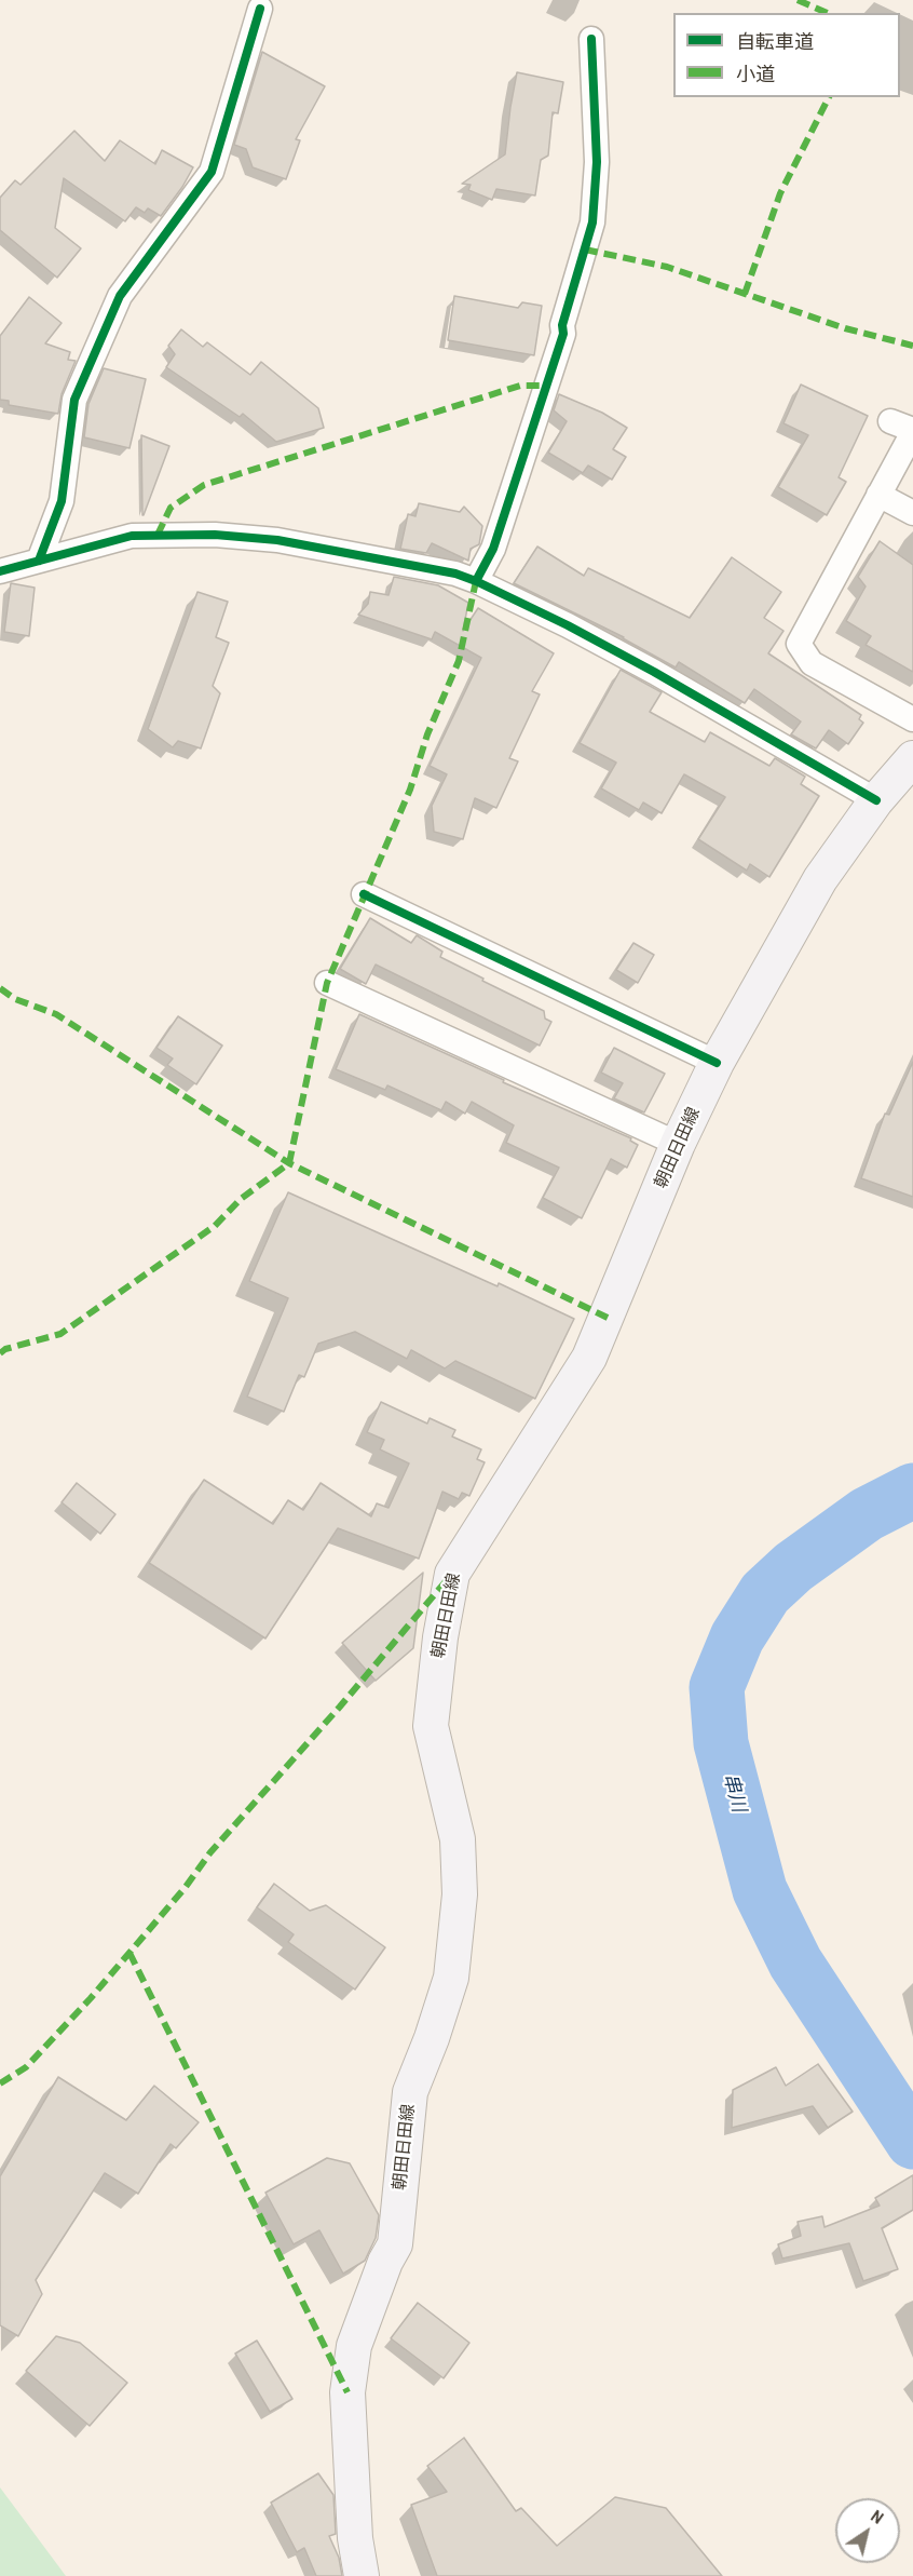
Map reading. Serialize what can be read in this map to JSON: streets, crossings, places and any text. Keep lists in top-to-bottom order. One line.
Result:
{"streets":{"main road":["朝田日田線"]},"water":["串川"],"legend":["自転車道","小道"],"north":"top right"}
